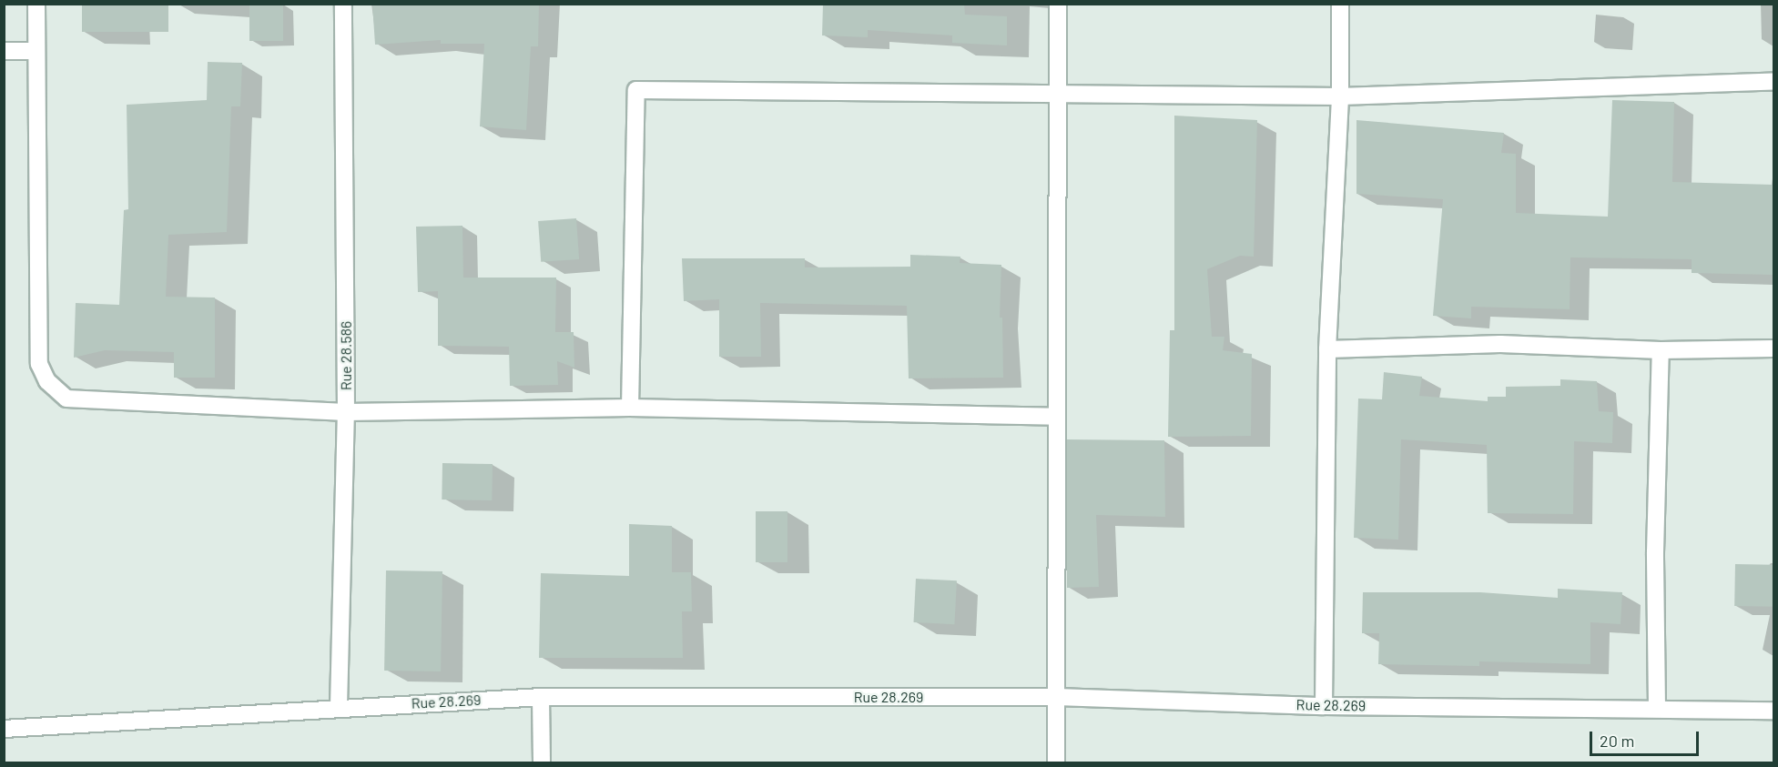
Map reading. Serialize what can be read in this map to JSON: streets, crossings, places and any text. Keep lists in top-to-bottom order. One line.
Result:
{"streets":{"street":["Rue 28.586","Rue 28.269"]},"crossings":[["Rue 28.586","Rue 28.269"]],"scale_bar":"20 m"}
